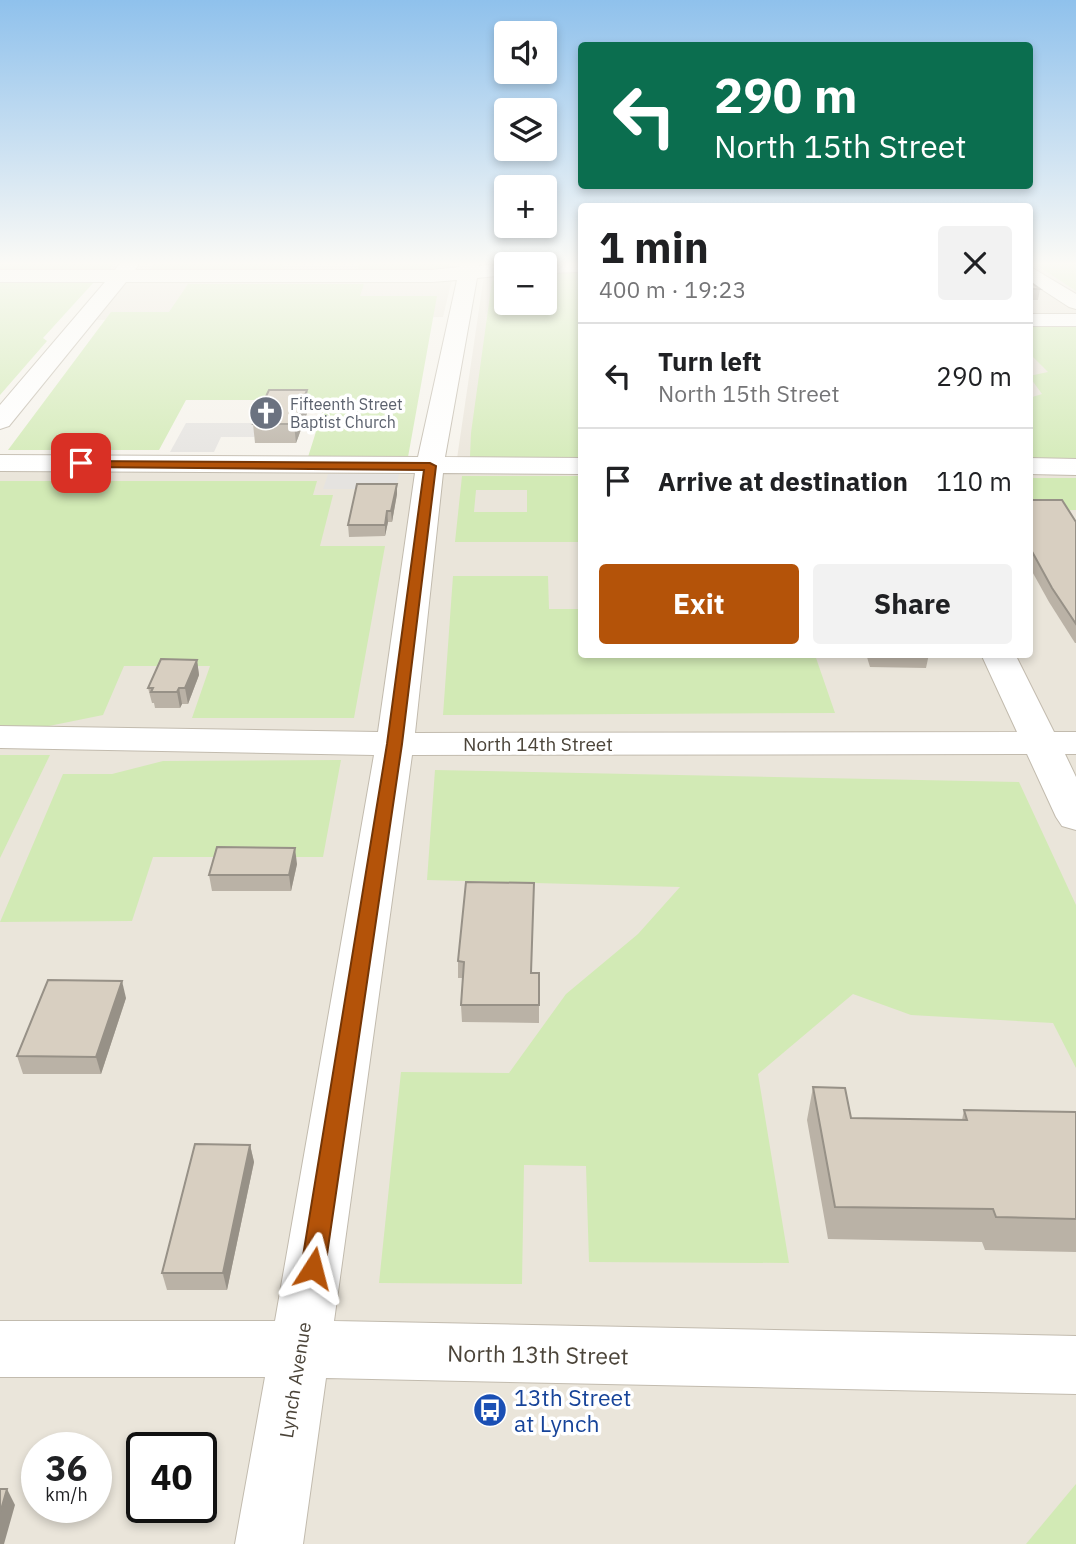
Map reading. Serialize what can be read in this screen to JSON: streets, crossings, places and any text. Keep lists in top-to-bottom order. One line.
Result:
{"streets":{"street":["North 14th Street","North 13th Street","Lynch Avenue"]},"crossings":[["North 14th Street","Lynch Avenue"],["North 13th Street","Lynch Avenue"]],"places":{"church":["Fifteenth Street Baptist Church"],"bus stop":["13th Street at Lynch"]},"page":{"map_buttons":["+","−"],"turn":["290 m","North 15th Street"],"heading":["1 min","400 m · 19:23"],"list":[{"name":"Turn left","note":"North 15th Street","value":"290 m"},{"name":"Arrive at destination","value":"110 m"}],"buttons":["Exit","Share"],"speed":"36 km/h","limit":"40"}}
